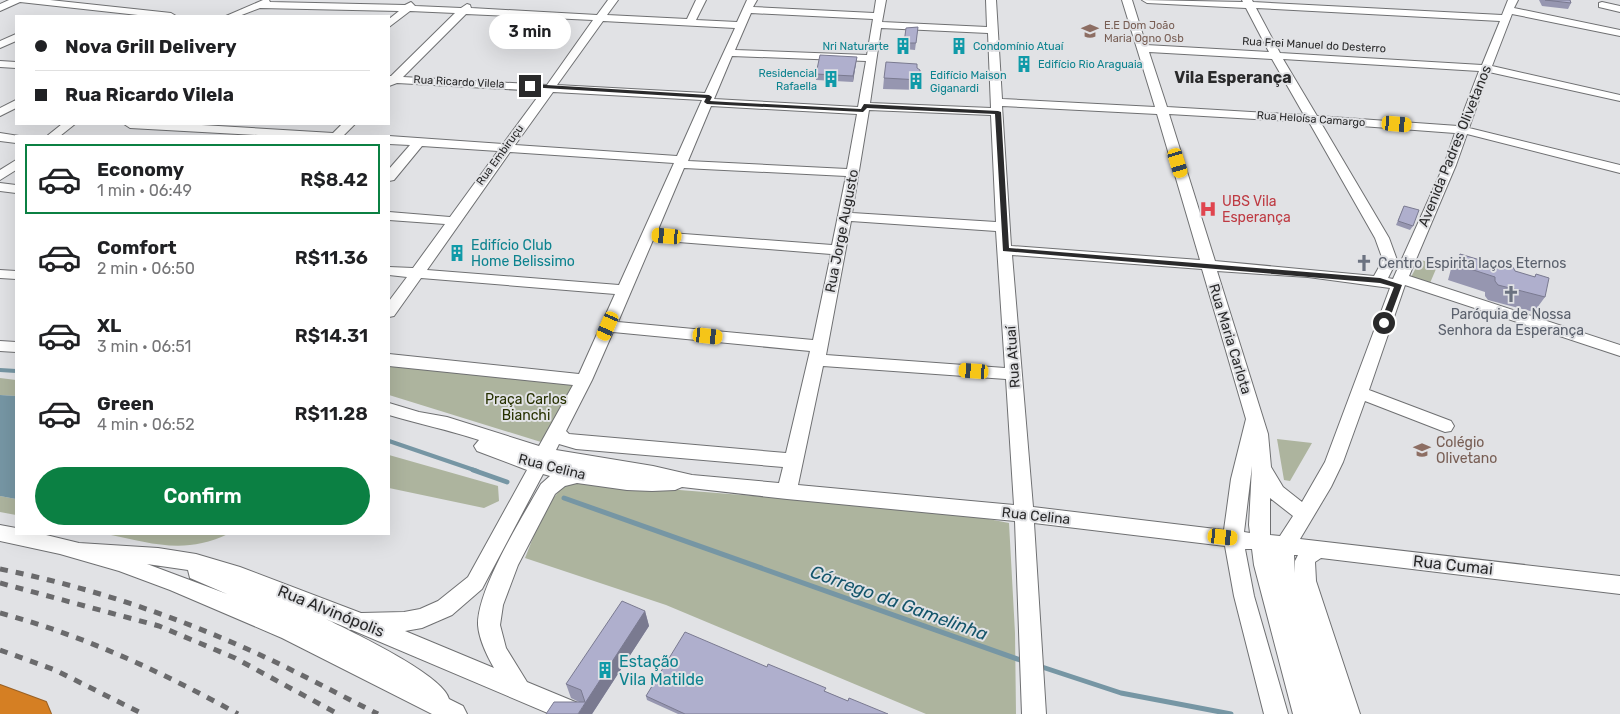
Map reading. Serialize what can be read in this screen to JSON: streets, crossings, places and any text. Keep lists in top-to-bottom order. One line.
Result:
{"streets":{"street":["Rua Frei Manuel do Desterro","Rua Ricardo Vilela","Rua Heloísa Camargo","Avenida Padres Olivetanos","Rua Embiruçu","Rua Jorge Augusto","Rua Maria Carlota","Rua Atuaí","Rua Celina","Rua Cumai","Rua Alvinópolis"]},"crossings":[["Rua Frei Manuel do Desterro","Avenida Padres Olivetanos"],["Rua Frei Manuel do Desterro","Rua Maria Carlota"],["Rua Ricardo Vilela","Rua Embiruçu"],["Rua Heloísa Camargo","Avenida Padres Olivetanos"],["Rua Heloísa Camargo","Rua Jorge Augusto"],["Rua Heloísa Camargo","Rua Maria Carlota"],["Rua Heloísa Camargo","Rua Atuaí"],["Avenida Padres Olivetanos","Rua Maria Carlota"],["Avenida Padres Olivetanos","Rua Celina"],["Avenida Padres Olivetanos","Rua Cumai"],["Rua Maria Carlota","Rua Celina"],["Rua Atuaí","Rua Celina"],["Rua Celina","Rua Cumai"]],"districts":["Vila Esperança"],"water":["Córrego da Gamelinha"],"parks":["Praça Carlos Bianchi"],"places":{"school or university":["E.E Dom João Maria Ogno Osb","Colégio Olivetano"],"building":["Nri Naturarte","Condomínio Atuaí","Edifício Rio Araguaia","Residencial Rafaella","Edifício Maison Giganardi","Edifício Club Home Belissimo","Estação Vila Matilde"],"hospital":["UBS Vila Esperança"],"church":["Centro Espirita laços Eternos","Paróquia de Nossa Senhora da Esperança"]},"page":{"bubble":"3 min","banner":["Nova Grill Delivery","Rua Ricardo Vilela"],"list":[{"name":"Economy","note":"1 min · 06:49","value":"R$8.42"},{"name":"Comfort","note":"2 min · 06:50","value":"R$11.36"},{"name":"XL","note":"3 min · 06:51","value":"R$14.31"},{"name":"Green","note":"4 min · 06:52","value":"R$11.28"}],"buttons":"Confirm"}}
